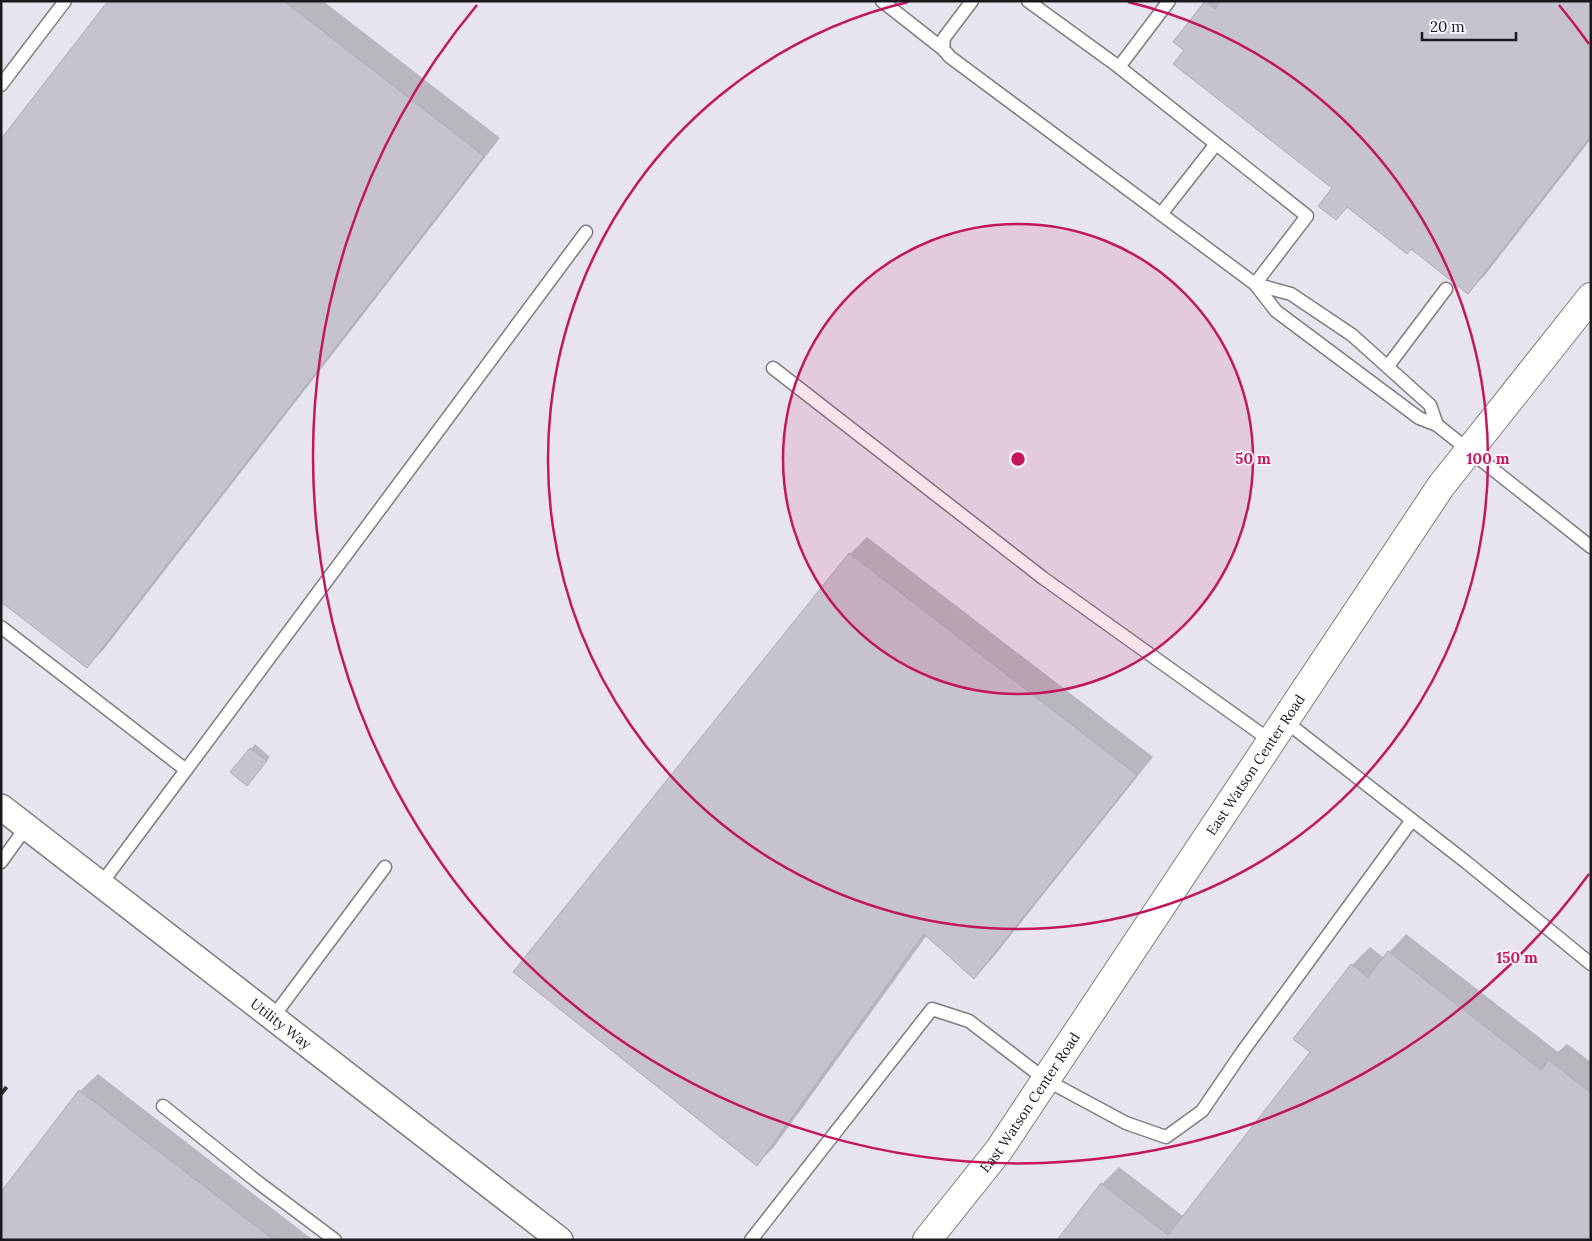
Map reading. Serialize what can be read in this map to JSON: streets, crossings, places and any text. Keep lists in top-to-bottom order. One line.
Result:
{"streets":{"street":["East Watson Center Road","Utility Way"]},"scale_bar":"20 m","rings":["50 m","100 m","150 m"]}
